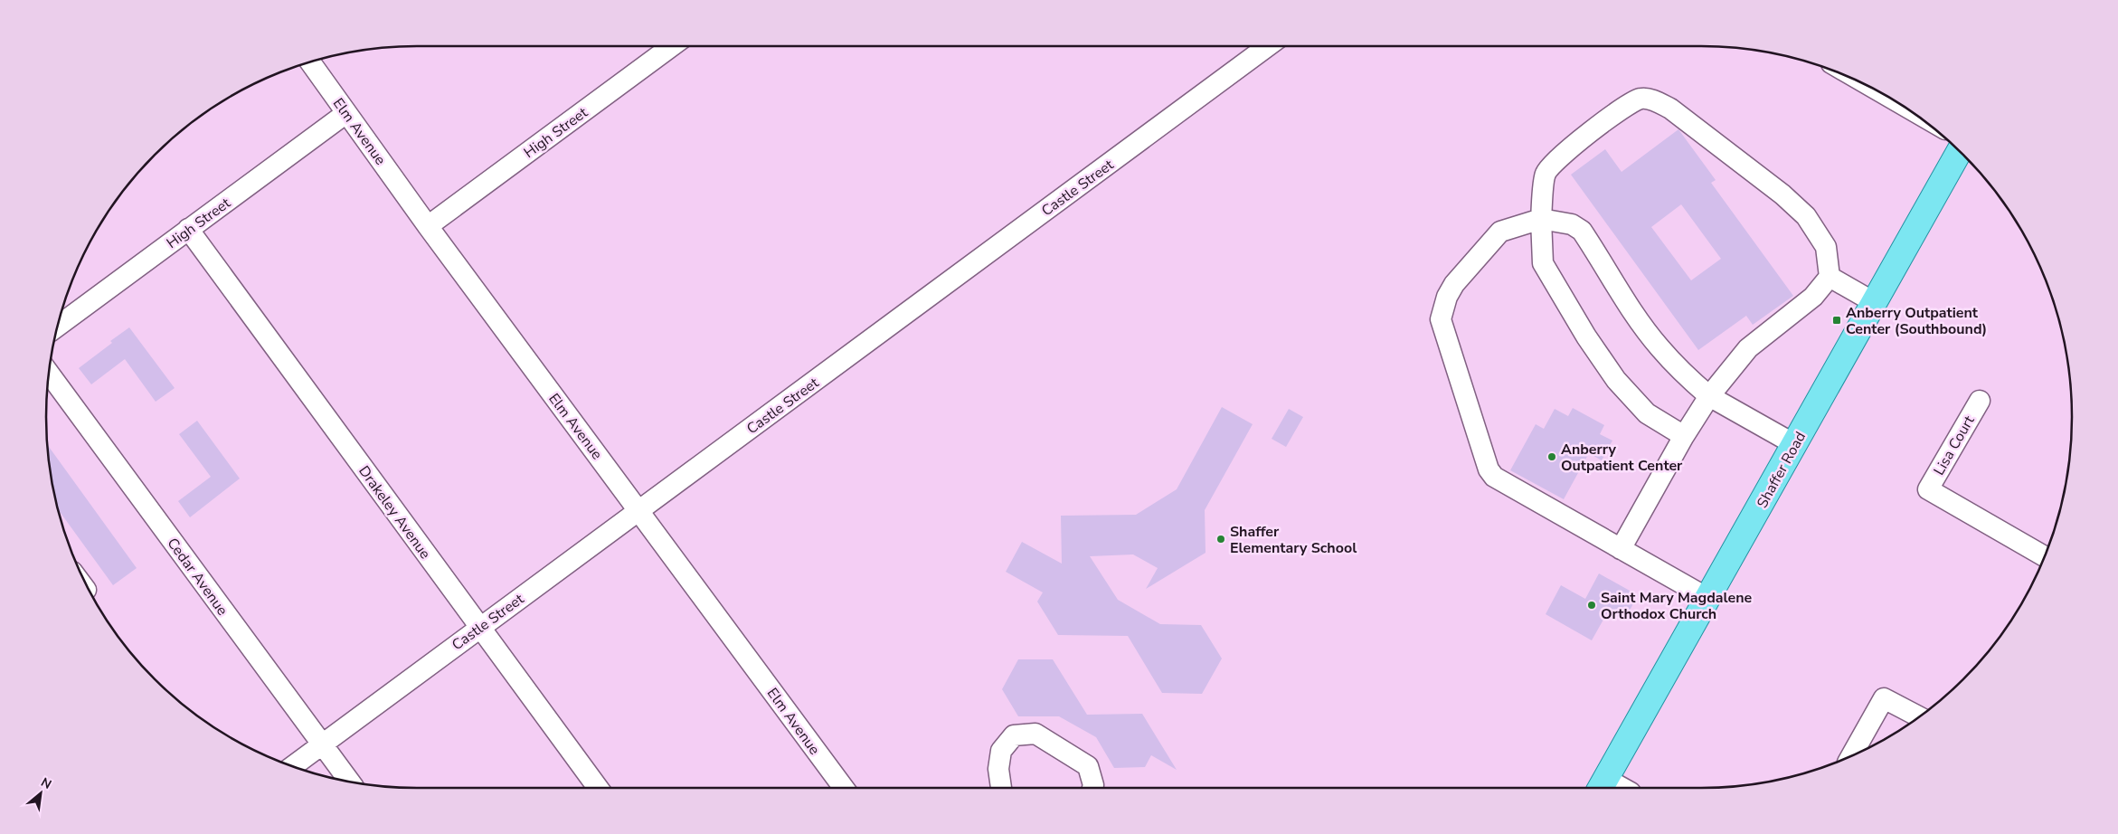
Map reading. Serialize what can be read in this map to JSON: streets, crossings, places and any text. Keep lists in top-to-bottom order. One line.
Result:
{"streets":{"main road":["Shaffer Road"],"street":["Elm Avenue","High Street","Castle Street","Lisa Court","Drakeley Avenue","Cedar Avenue"]},"crossings":[["Elm Avenue","High Street"],["Elm Avenue","Castle Street"],["High Street","Drakeley Avenue"],["Castle Street","Drakeley Avenue"],["Castle Street","Cedar Avenue"]],"places":{"transit":["Anberry Outpatient Center (Southbound)"],"other":["Anberry Outpatient Center","Shaffer Elementary School","Saint Mary Magdalene Orthodox Church"]},"north":"top right"}
